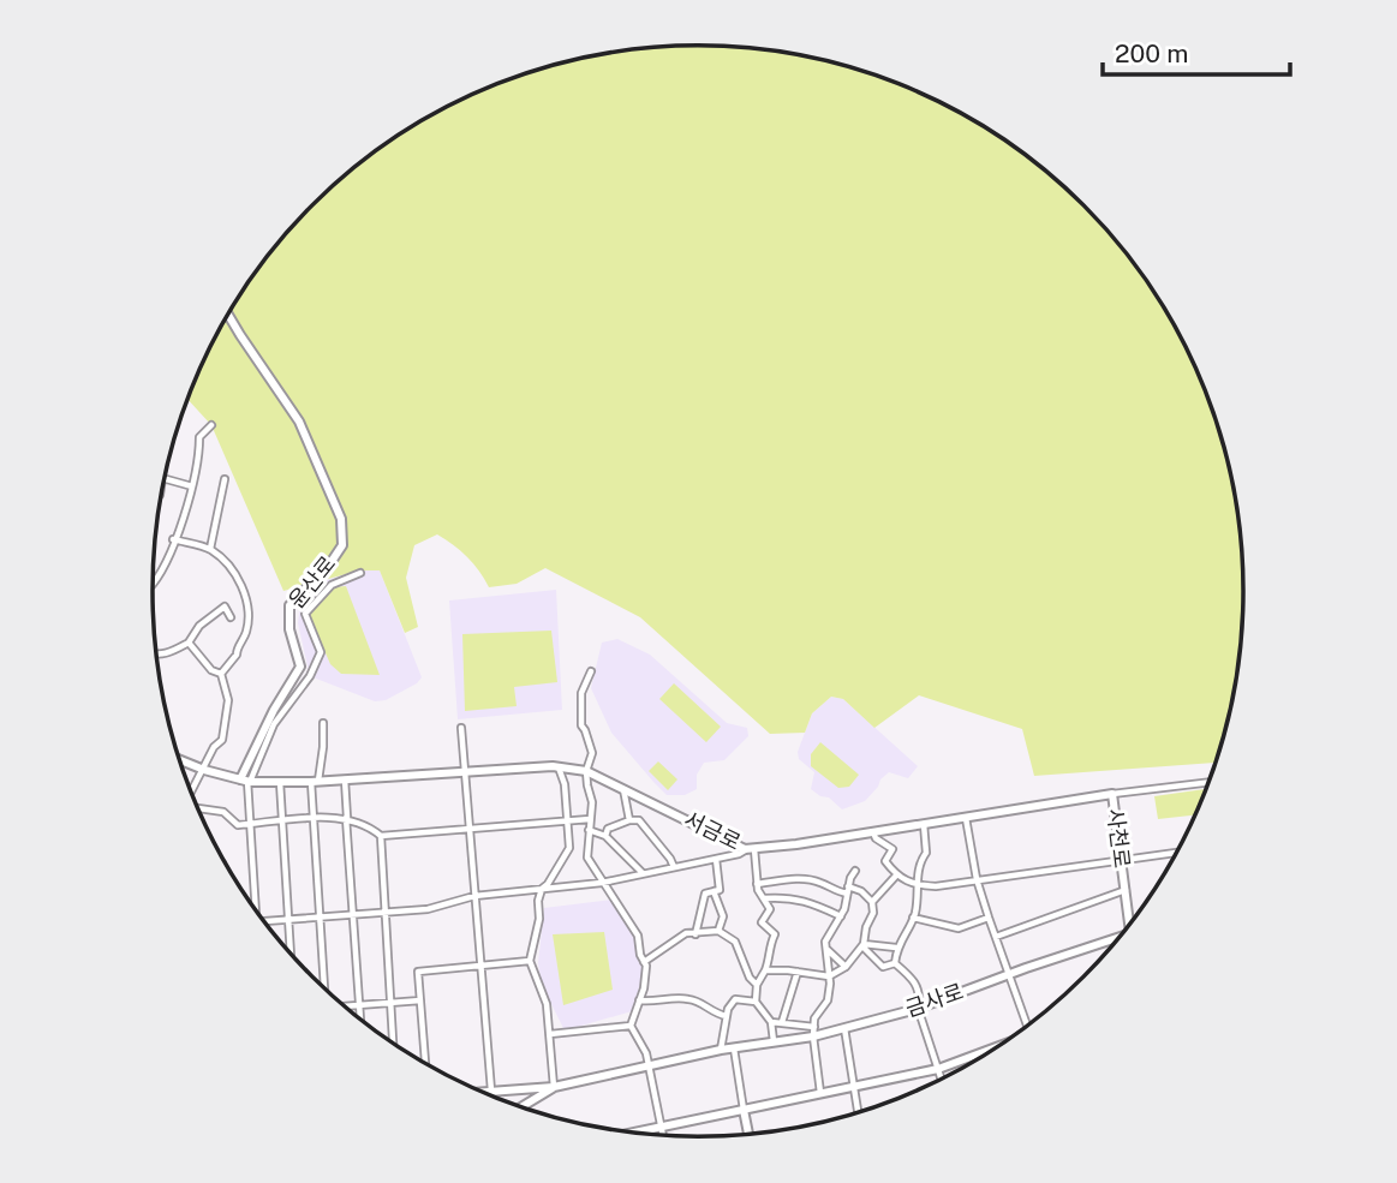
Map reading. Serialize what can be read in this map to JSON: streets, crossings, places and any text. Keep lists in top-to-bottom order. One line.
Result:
{"streets":{"street":["윤산로","서금로","사천로","금사로"]},"crossings":[["윤산로","서금로"],["서금로","사천로"]],"scale_bar":"200 m"}
